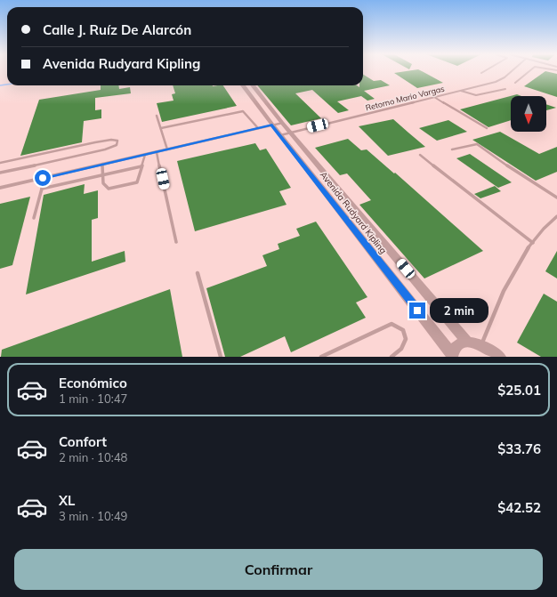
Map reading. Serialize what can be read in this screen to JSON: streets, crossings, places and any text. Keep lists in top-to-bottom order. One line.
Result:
{"streets":{"street":["Avenida Rudyard Kipling"],"lane":["Retorno Mario Vargas"]},"crossings":[["Retorno Mario Vargas","Avenida Rudyard Kipling"]],"north":"bottom","page":{"banner":["Calle J. Ruíz De Alarcón","Avenida Rudyard Kipling"],"bubble":"2 min","list":[{"name":"Económico","note":"1 min · 10:47","value":"$25.01"},{"name":"Confort","note":"2 min · 10:48","value":"$33.76"},{"name":"XL","note":"3 min · 10:49","value":"$42.52"}],"buttons":"Confirmar"}}
